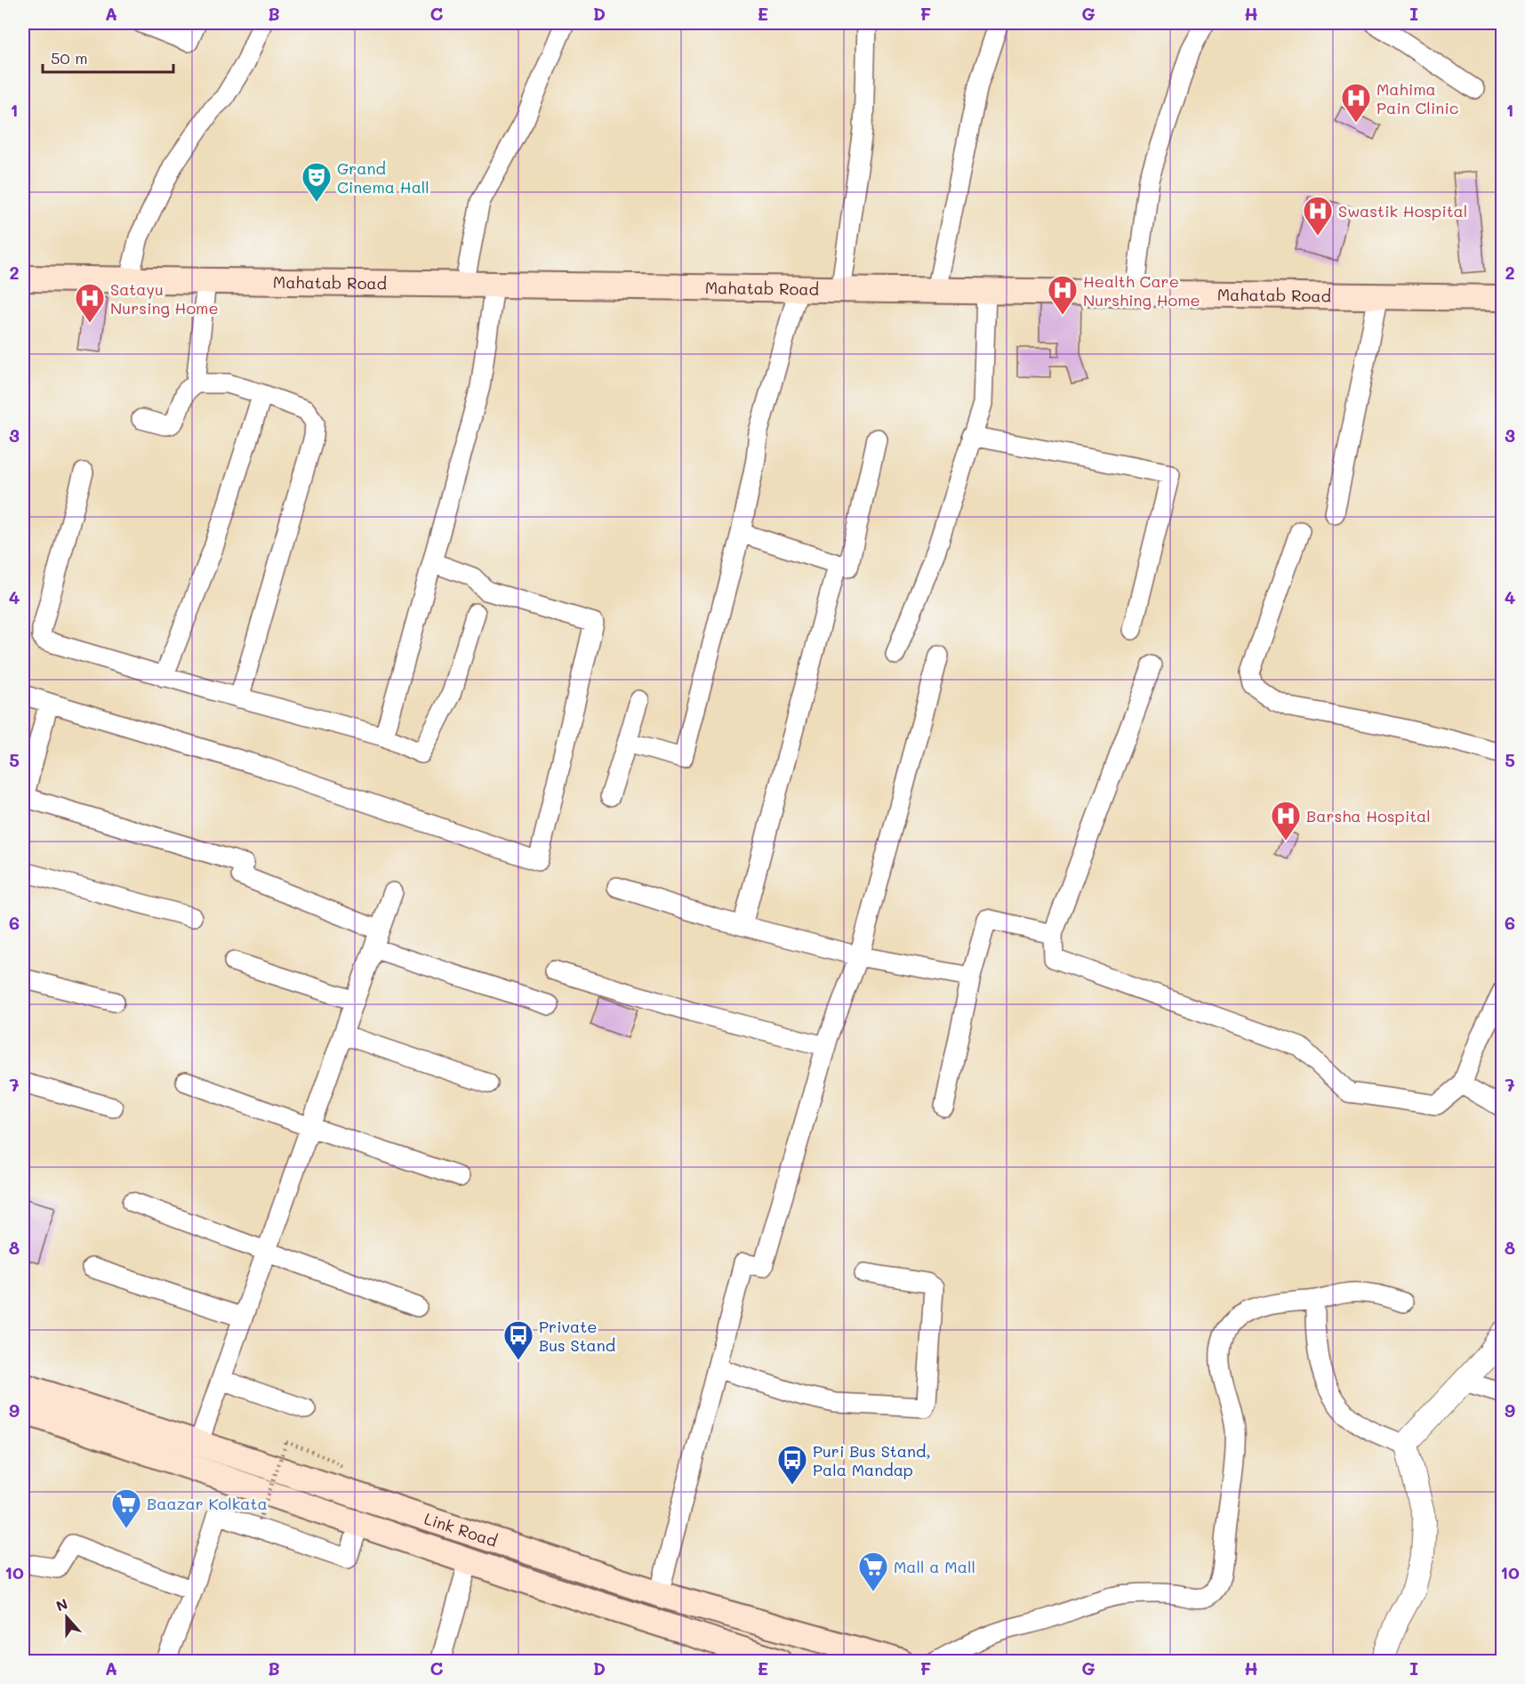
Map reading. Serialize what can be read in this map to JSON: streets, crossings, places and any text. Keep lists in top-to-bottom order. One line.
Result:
{"streets":{"main road":["Mahatab Road","Link Road"]},"places":{"hospital":["Mahima Pain Clinic","Swastik Hospital","Health Care Nurshing Home","Satayu Nursing Home","Barsha Hospital"],"theatre":["Grand Cinema Hall"],"bus stop":["Private Bus Stand","Puri Bus Stand, Pala Mandap"],"supermarket":["Baazar Kolkata","Mall a Mall"]},"scale_bar":"50 m","north":"top","grid":{"columns":["A","B","C","D","E","F","G","H","I"],"rows":["1","2","3","4","5","6","7","8","9","10"]}}
